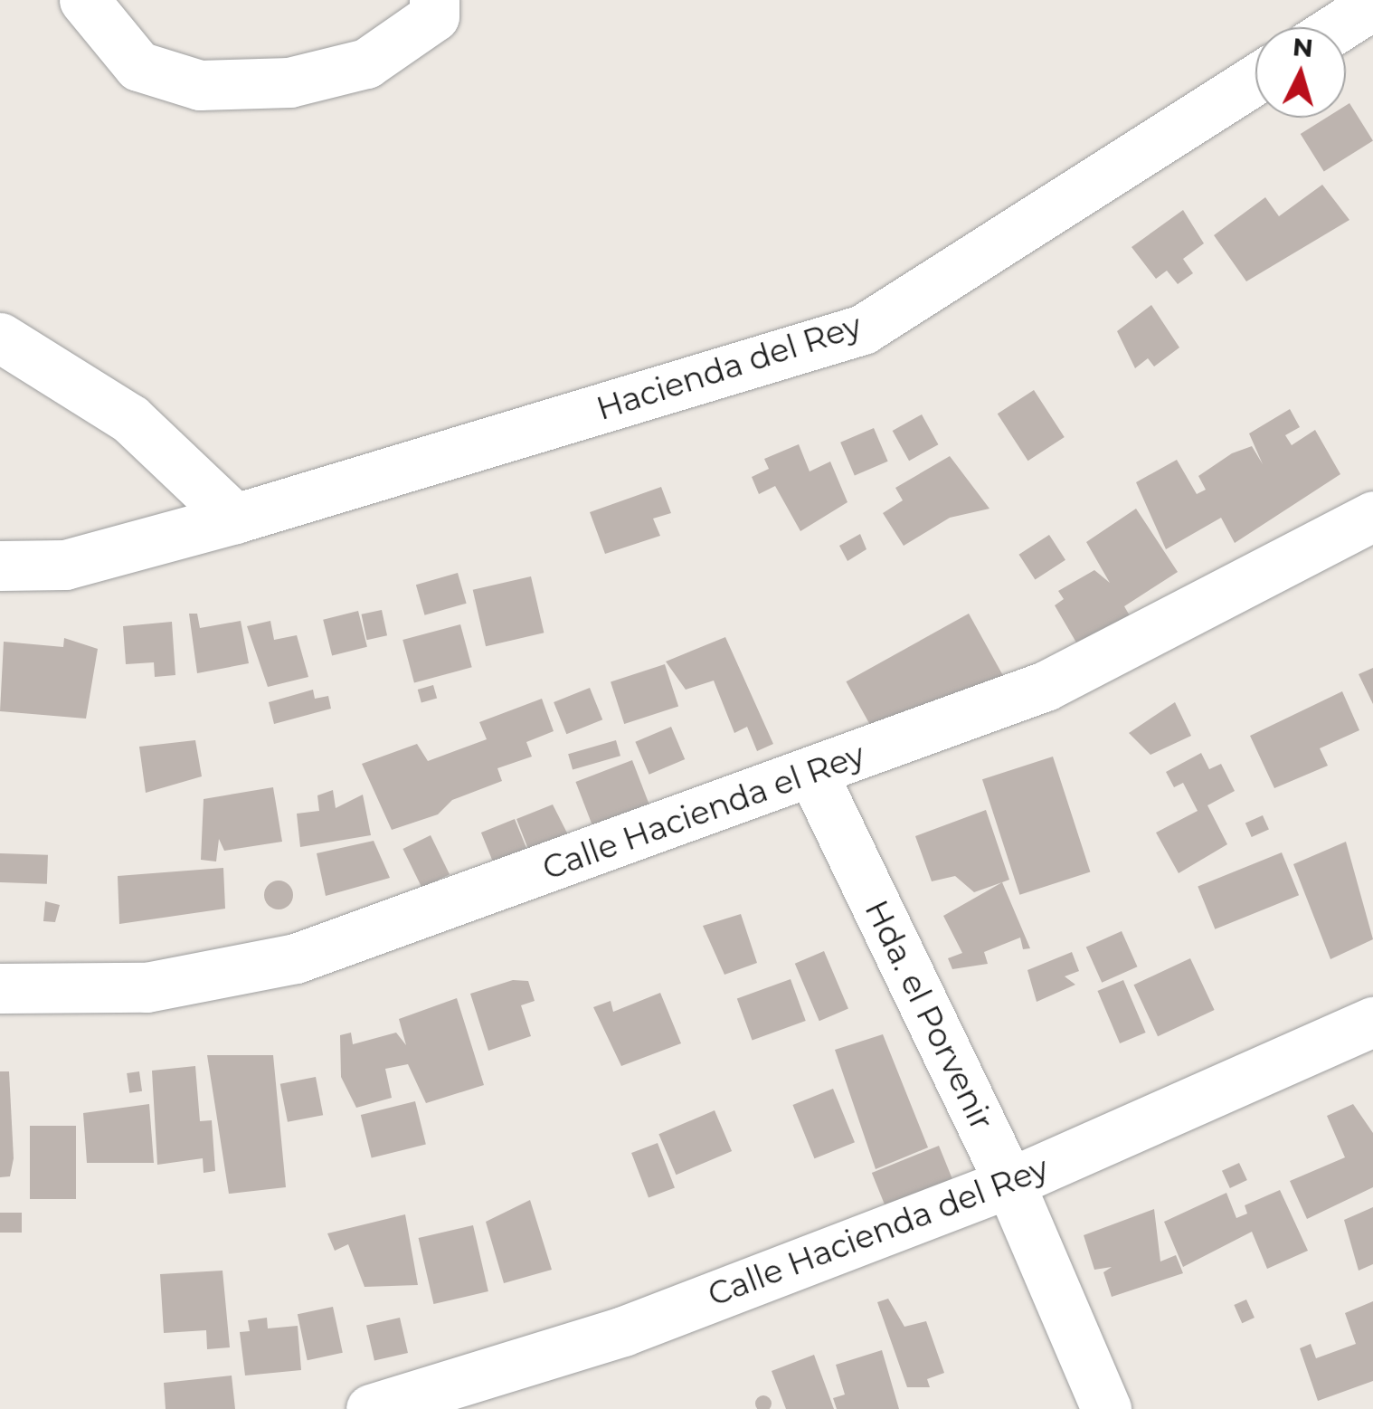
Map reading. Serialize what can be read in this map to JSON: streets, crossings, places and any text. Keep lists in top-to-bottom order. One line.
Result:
{"streets":{"street":["Hacienda del Rey","Calle Hacienda el Rey","Hda. el Porvenir","Calle Hacienda del Rey"]},"crossings":[["Calle Hacienda el Rey","Hda. el Porvenir"],["Hda. el Porvenir","Calle Hacienda del Rey"]],"north":"top"}
